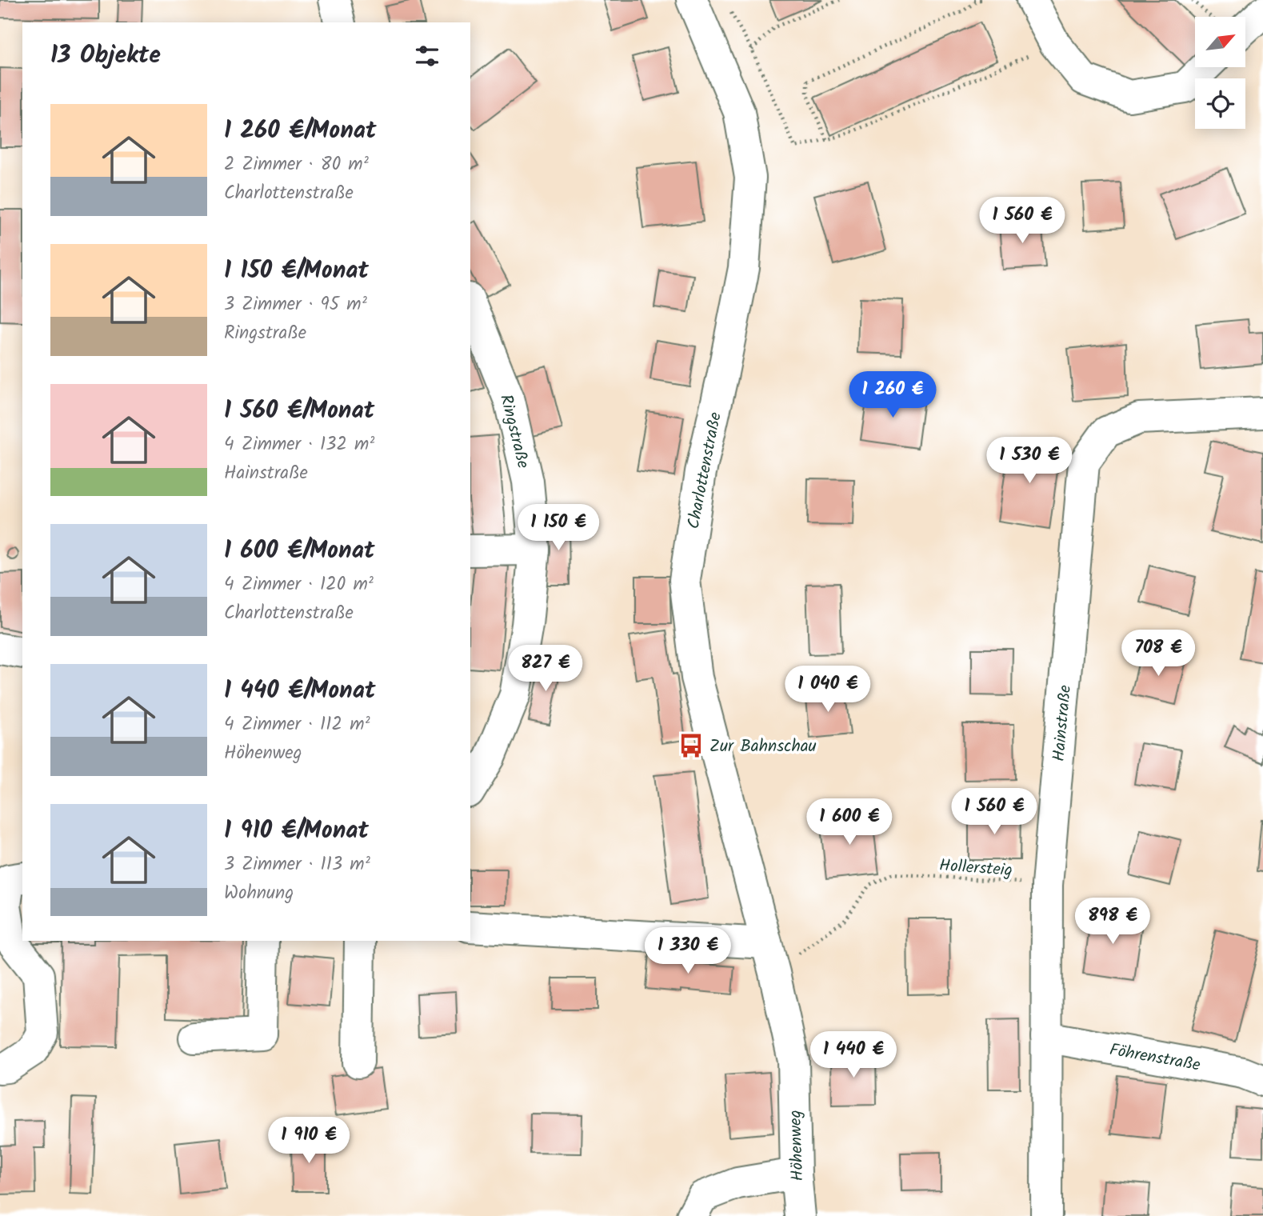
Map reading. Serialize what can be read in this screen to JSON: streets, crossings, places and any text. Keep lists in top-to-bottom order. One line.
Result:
{"streets":{"street":["Ringstraße","Charlottenstraße","Hainstraße","Föhrenstraße","Höhenweg"],"path":["Hollersteig"]},"crossings":[["Charlottenstraße","Höhenweg"],["Hainstraße","Hollersteig"],["Hainstraße","Föhrenstraße"],["Hollersteig","Höhenweg"]],"places":{"bus stop":["Zur Bahnschau"]},"north":"top right","page":{"heading":"13 Objekte","list":[{"name":"1 260 €/Monat","note":"2 Zimmer · 80 m² · Charlottenstraße"},{"name":"1 150 €/Monat","note":"3 Zimmer · 95 m² · Ringstraße"},{"name":"1 560 €/Monat","note":"4 Zimmer · 132 m² · Hainstraße"},{"name":"1 600 €/Monat","note":"4 Zimmer · 120 m² · Charlottenstraße"},{"name":"1 440 €/Monat","note":"4 Zimmer · 112 m² · Höhenweg"},{"name":"1 910 €/Monat","note":"3 Zimmer · 113 m² · Wohnung"}],"price":["1 560 €","1 260 €","1 530 €","1 150 €","708 €","827 €","1 040 €","1 560 €","1 600 €","898 €","1 330 €","1 440 €","1 910 €"]}}
